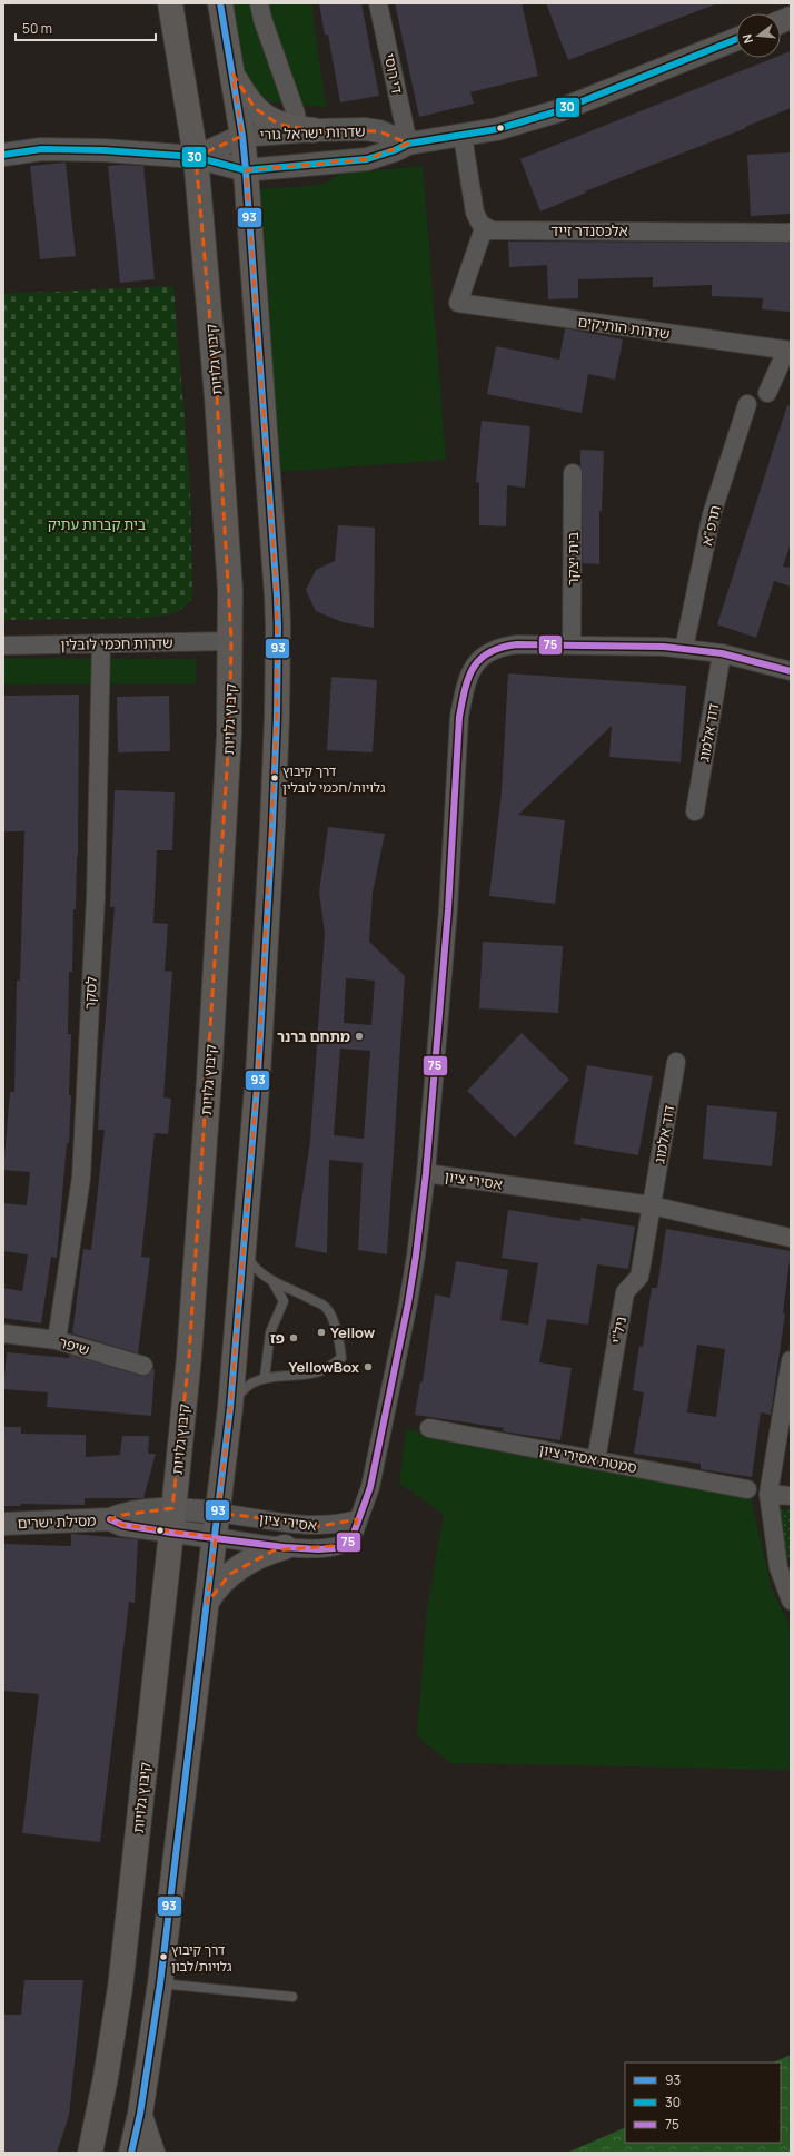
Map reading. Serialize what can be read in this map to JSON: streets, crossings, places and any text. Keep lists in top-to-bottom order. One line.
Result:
{"streets":{"main road":["קיבוץ גלויות"],"street":["די רוסי","שדרות ישראל גורי","אלכסנדר זייד","שדרות הותיקים","תרפ\"א","בית יצקר","שדרות חכמי לובלין","דוד אלמוג","לסקר","אסירי ציון","ניל\"י","שיפר","סמטת אסירי ציון","מסילת ישרים"]},"crossings":[["די רוסי","שדרות ישראל גורי"],["שדרות ישראל גורי","קיבוץ גלויות"],["אלכסנדר זייד","שדרות הותיקים"],["קיבוץ גלויות","שדרות חכמי לובלין"],["קיבוץ גלויות","מסילת ישרים"],["שדרות חכמי לובלין","לסקר"],["דוד אלמוג","אסירי ציון"],["דוד אלמוג","ניל\"י"],["לסקר","שיפר"],["אסירי ציון","ניל\"י"],["אסירי ציון","מסילת ישרים"],["ניל\"י","סמטת אסירי ציון"]],"parks":["בית קברות עתיק"],"places":["דרך קיבוץ גלויות/חכמי לובלין","מתחם ברנר","Yellow","פז","YellowBox","דרך קיבוץ גלויות/לבון"],"lines":["transit line 93","transit line 30","transit line 75"],"legend":["93","30","75"],"scale_bar":"50 m","north":"left"}
